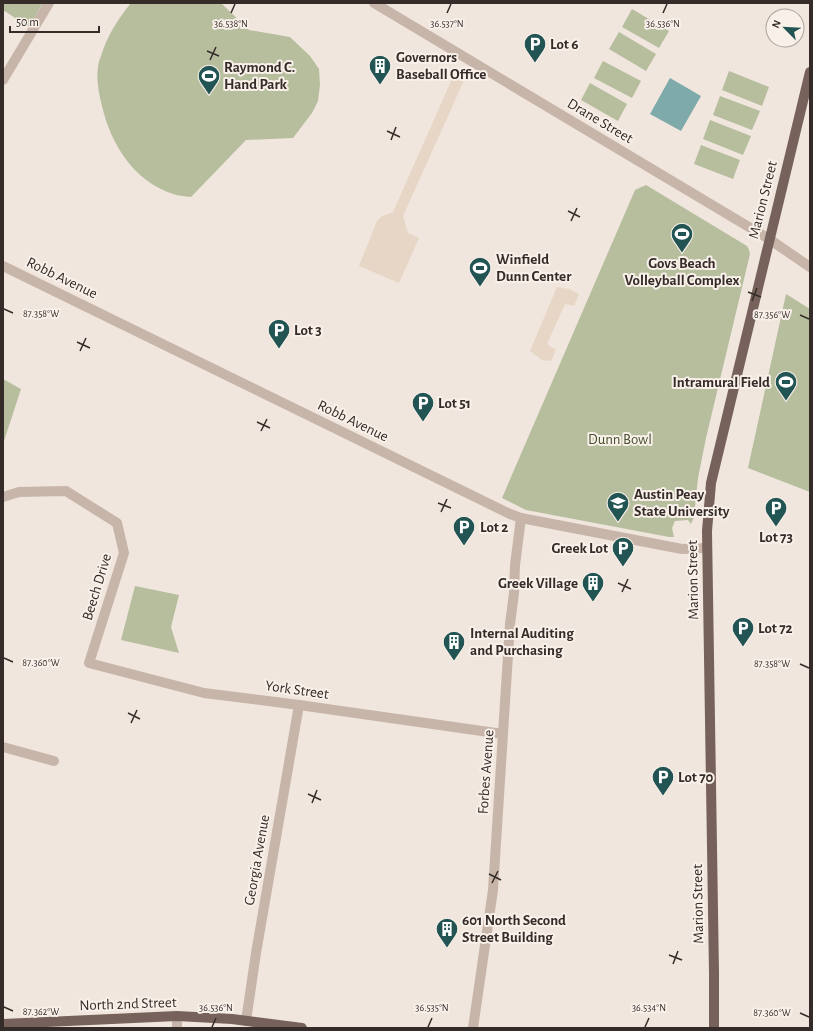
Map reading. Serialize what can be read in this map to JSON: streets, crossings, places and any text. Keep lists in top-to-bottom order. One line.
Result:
{"streets":{"main road":["Marion Street","North 2nd Street"],"street":["Drane Street","Robb Avenue","Beech Drive","York Street","Forbes Avenue","Georgia Avenue"]},"crossings":[["Drane Street","Marion Street"],["Marion Street","Robb Avenue"],["Robb Avenue","Forbes Avenue"],["Beech Drive","York Street"],["York Street","Forbes Avenue"],["York Street","Georgia Avenue"],["Georgia Avenue","North 2nd Street"]],"parks":["Dunn Bowl"],"places":{"parking":["Lot 6","Lot 3","Lot 51","Lot 73","Lot 2","Greek Lot","Lot 72","Lot 70"],"building":["Governors Baseball Office","Greek Village","Internal Auditing and Purchasing","601 North Second Street Building"],"sports":["Raymond C. Hand Park","Govs Beach Volleyball Complex","Winfield Dunn Center","Intramural Field"],"school or university":["Austin Peay State University"]},"scale_bar":"50 m","north":"top left","coordinates":["36.538°N","36.536°N","36.537°N","87.358°W","87.356°W","87.360°W","36.535°N","36.534°N","87.362°W"]}
